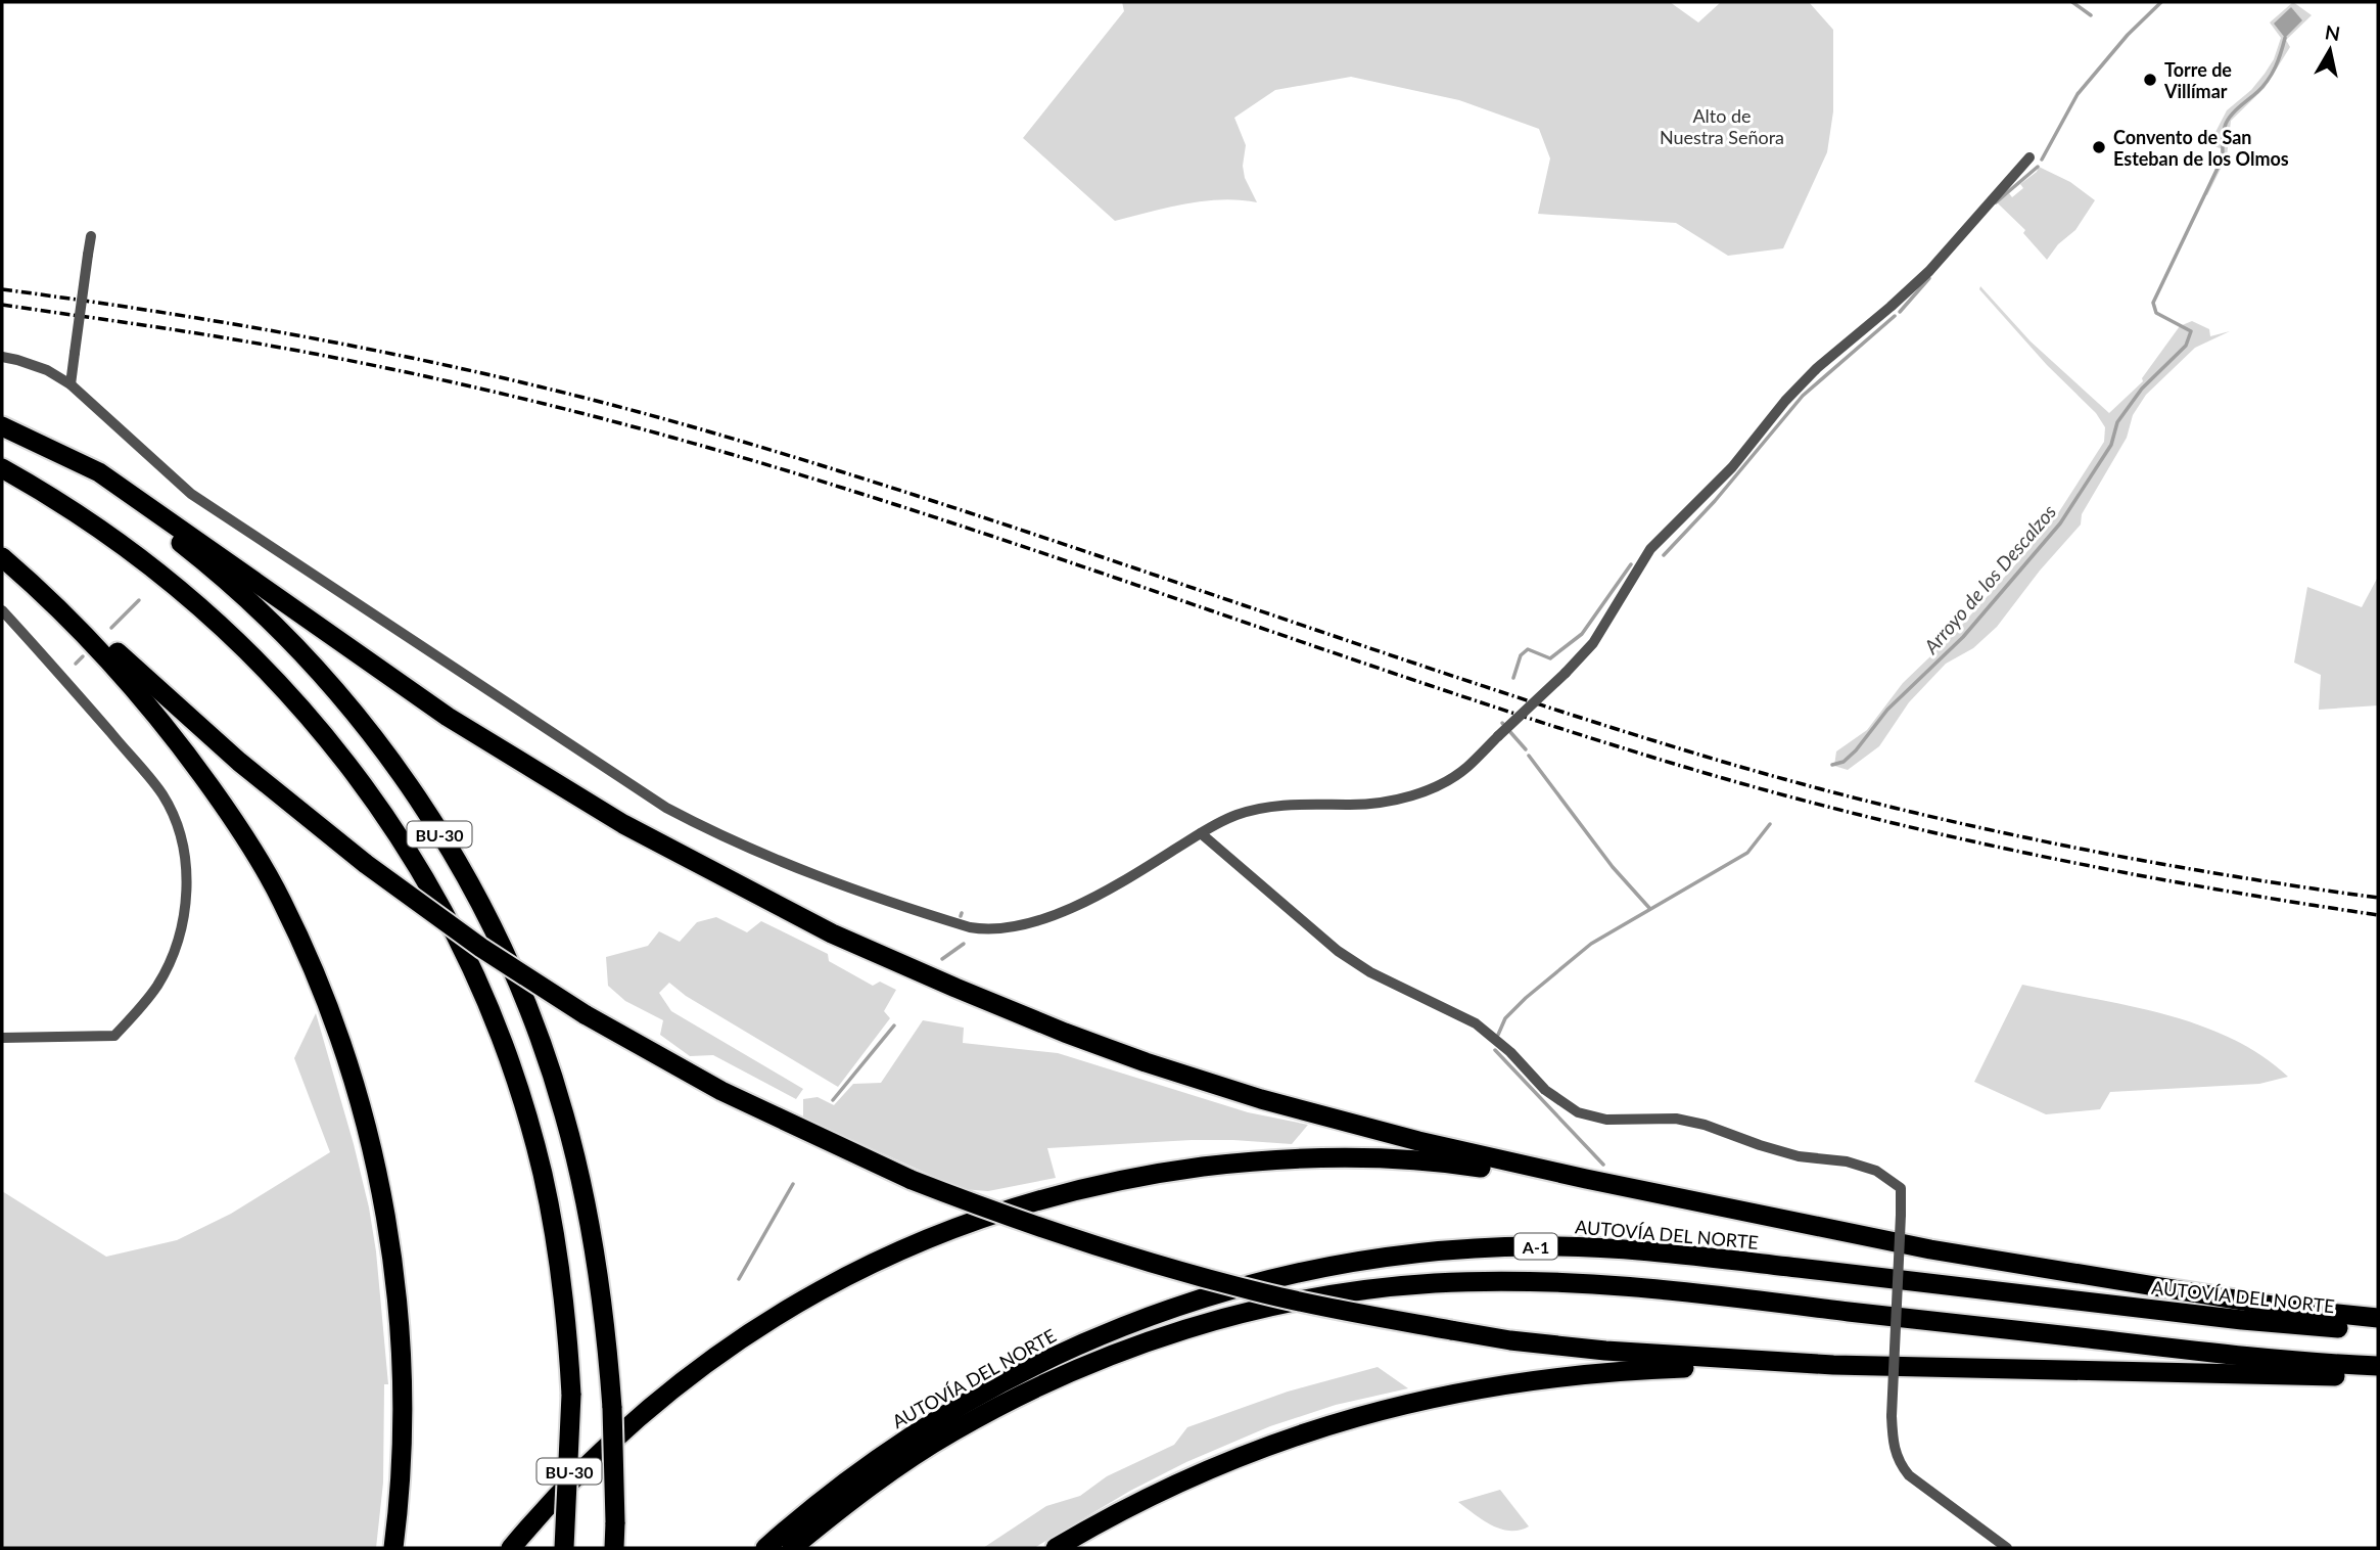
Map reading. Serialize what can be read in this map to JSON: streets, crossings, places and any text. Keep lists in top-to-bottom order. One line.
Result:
{"streets":{"highway":["BU-30","AUTOVÍA DEL NORTE","A-1"]},"water":["Arroyo de los Descalzos"],"parks":["Alto de Nuestra Señora"],"places":["Torre de Villímar","Convento de San Esteban de los Olmos"],"north":"top"}
